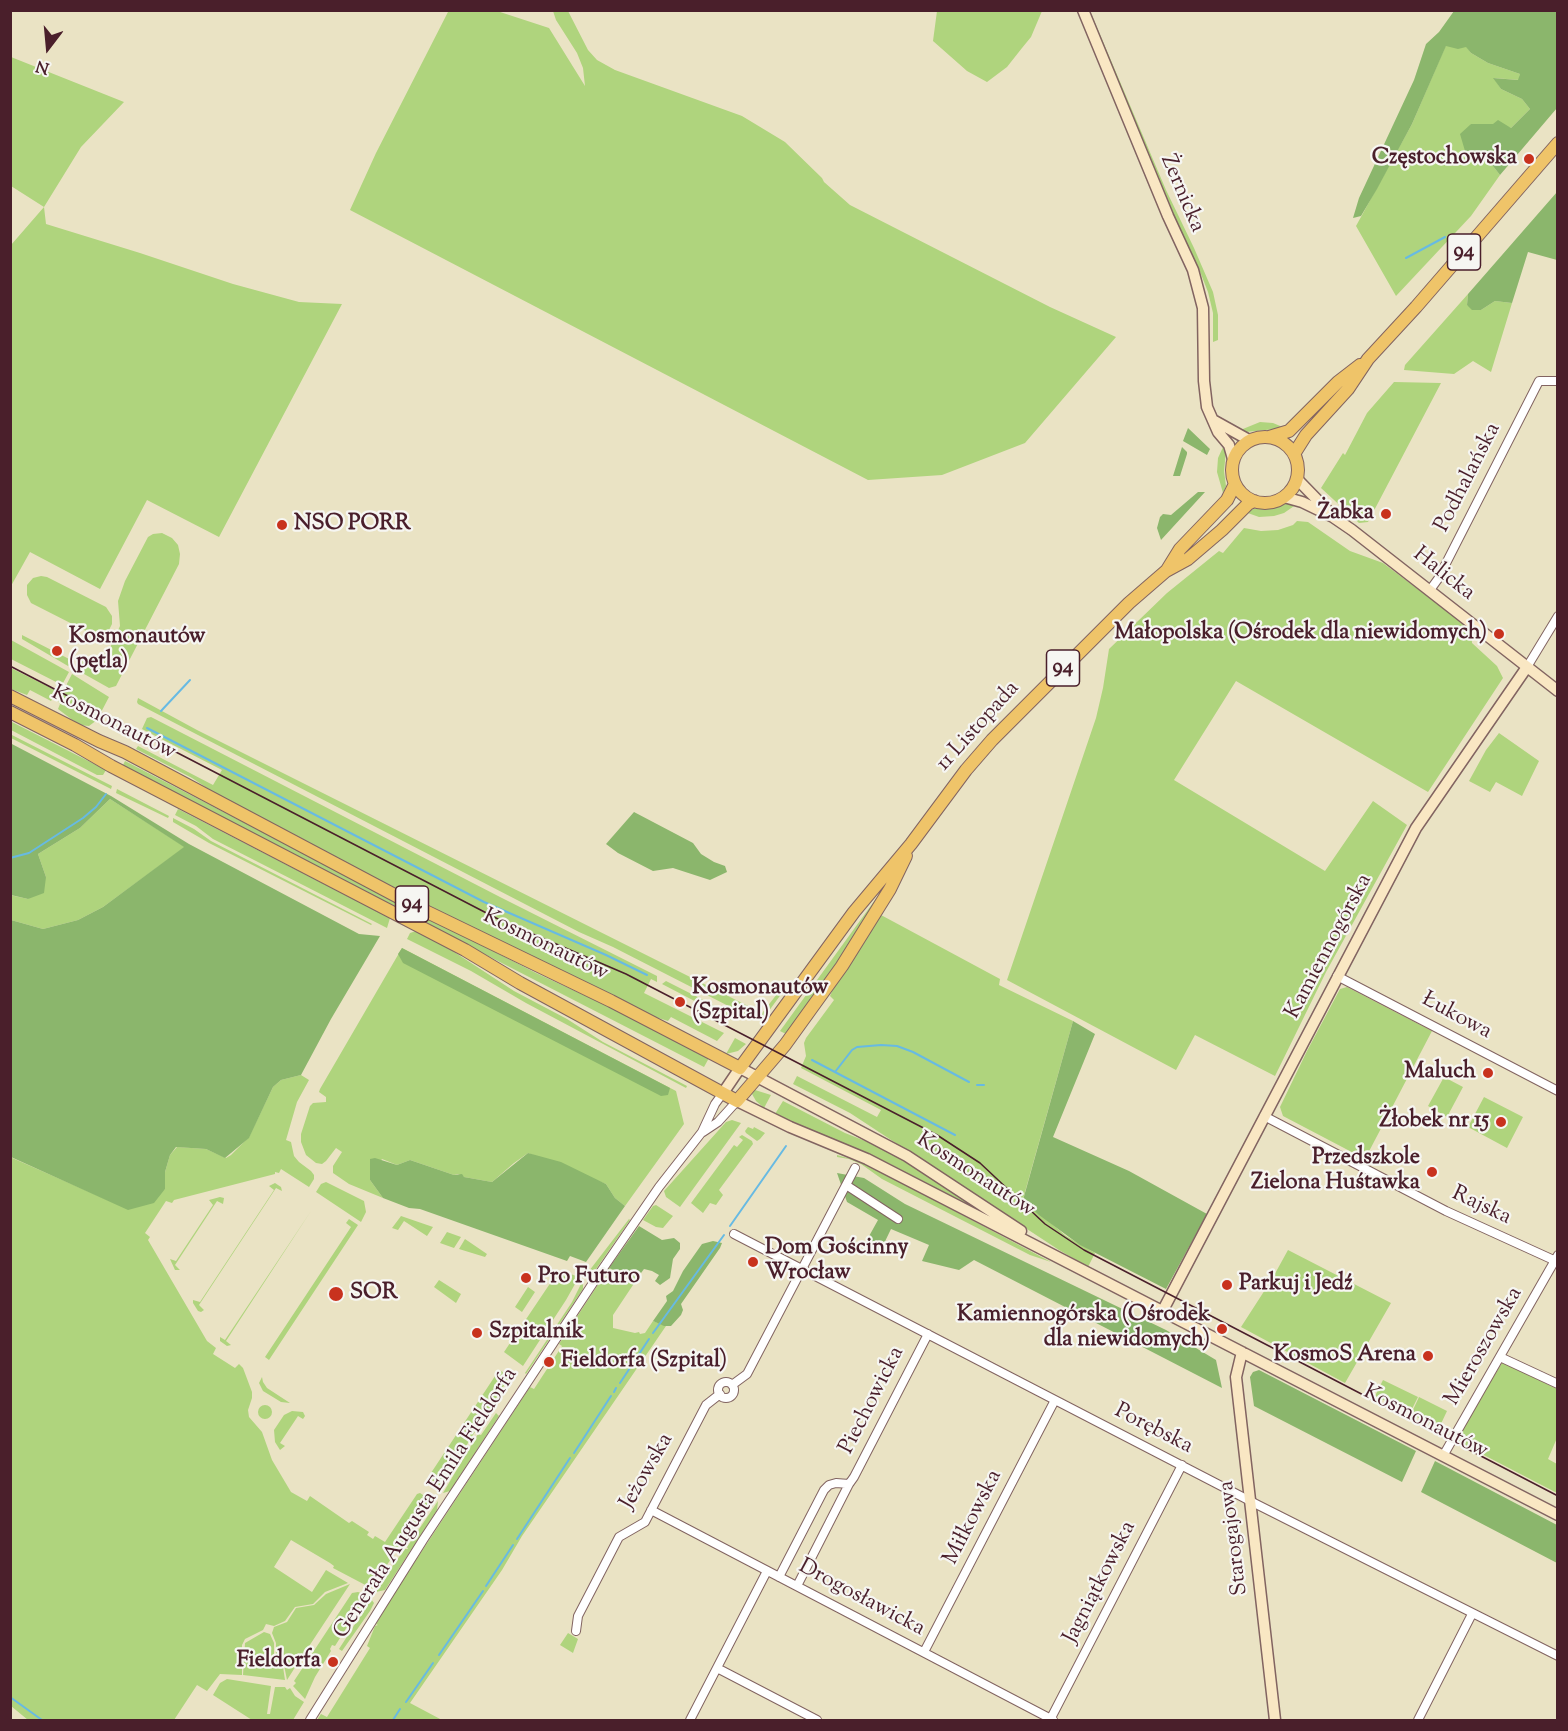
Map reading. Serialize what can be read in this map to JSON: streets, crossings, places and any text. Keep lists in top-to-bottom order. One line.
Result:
{"streets":{"main road":["94","Kosmonautów","11 Listopada"],"street":["Żernicka","Podhalańska","Halicka","Kamiennogórska","Łukowa","Rajska","Mieroszowska","Piechowicka","Porębska","Jeżowska","Generała Augusta Emila Fieldorfa","Miłkowska","Starogajowa","Jagniątkowska","Drogosławicka"]},"crossings":[["94","Halicka"],["94","11 Listopada"],["Podhalańska","Halicka"],["Halicka","11 Listopada"],["Halicka","Kamiennogórska"],["Kosmonautów","11 Listopada"],["Kosmonautów","Kamiennogórska"],["Kosmonautów","Mieroszowska"],["Kosmonautów","Generała Augusta Emila Fieldorfa"],["Kosmonautów","Starogajowa"],["11 Listopada","Generała Augusta Emila Fieldorfa"],["Kamiennogórska","Łukowa"],["Kamiennogórska","Rajska"],["Rajska","Mieroszowska"],["Piechowicka","Porębska"],["Piechowicka","Drogosławicka"],["Porębska","Jeżowska"],["Porębska","Miłkowska"],["Porębska","Starogajowa"],["Porębska","Jagniątkowska"],["Jeżowska","Drogosławicka"],["Miłkowska","Drogosławicka"],["Jagniątkowska","Drogosławicka"]],"places":["Częstochowska","Żabka","NSO PORR","Małopolska (Ośrodek dla niewidomych)","Kosmonautów (pętla)","Kosmonautów (Szpital)","Maluch","Żłobek nr 15","Przedszkole Zielona Huśtawka","Dom Gościnny Wrocław","Pro Futuro","Parkuj i Jedź","SOR","Kamiennogórska (Ośrodek dla niewidomych)","Szpitalnik","KosmoS Arena","Fieldorfa (Szpital)","Fieldorfa"],"north":"bottom"}
